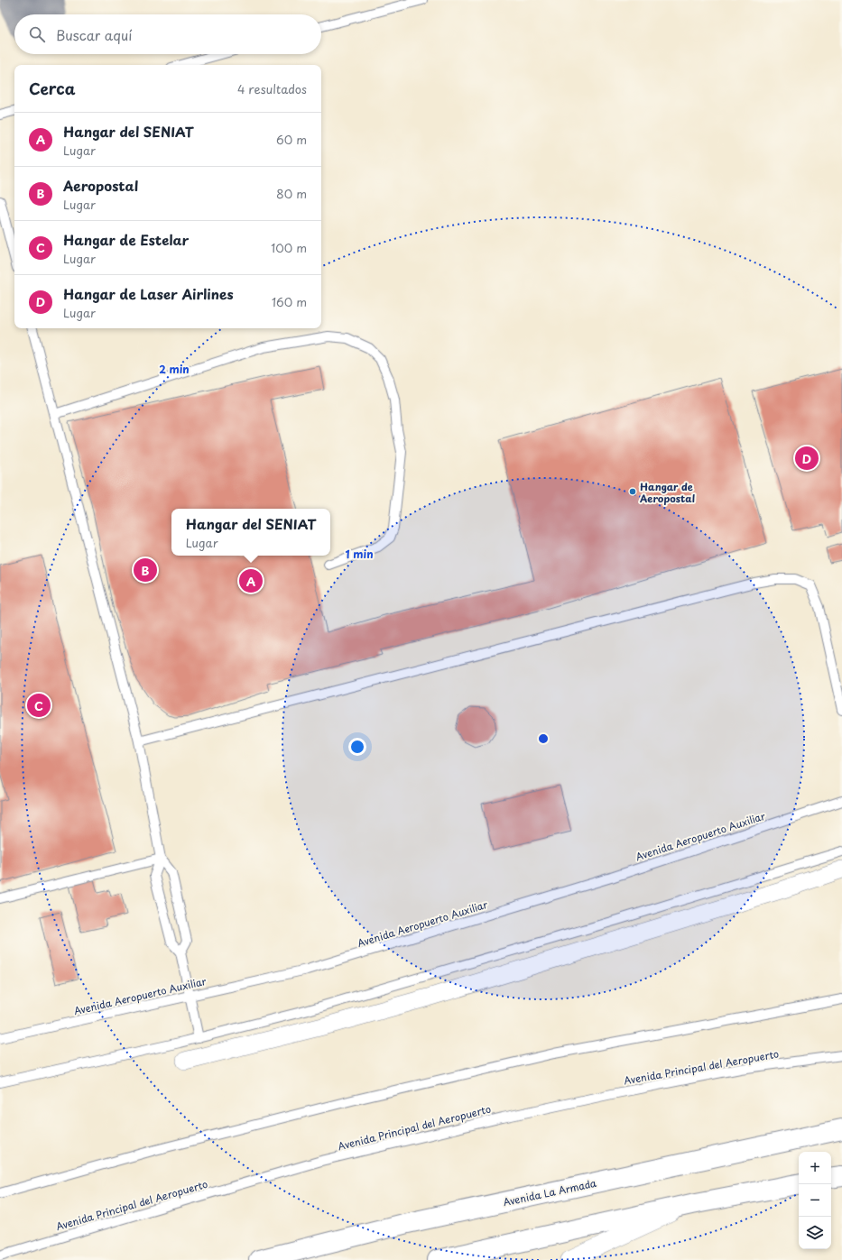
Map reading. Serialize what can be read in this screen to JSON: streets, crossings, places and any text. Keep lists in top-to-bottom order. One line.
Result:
{"streets":{"main road":["Avenida La Armada"],"lane":["Avenida Aeropuerto Auxiliar","Avenida Principal del Aeropuerto"]},"places":["Hangar de Aeropostal"],"page":{"search":"Buscar aquí","heading":["Cerca","4 resultados"],"list":[{"mark":"A","name":"Hangar del SENIAT","note":"Lugar","value":"60 m"},{"mark":"B","name":"Aeropostal","note":"Lugar","value":"80 m"},{"mark":"C","name":"Hangar de Estelar","note":"Lugar","value":"100 m"},{"mark":"D","name":"Hangar de Laser Airlines","note":"Lugar","value":"160 m"}],"pins":["D","B","A","C"],"popup":["Hangar del SENIAT","Lugar"],"map_buttons":["+","−"]},"rings":["2 min","1 min"]}
